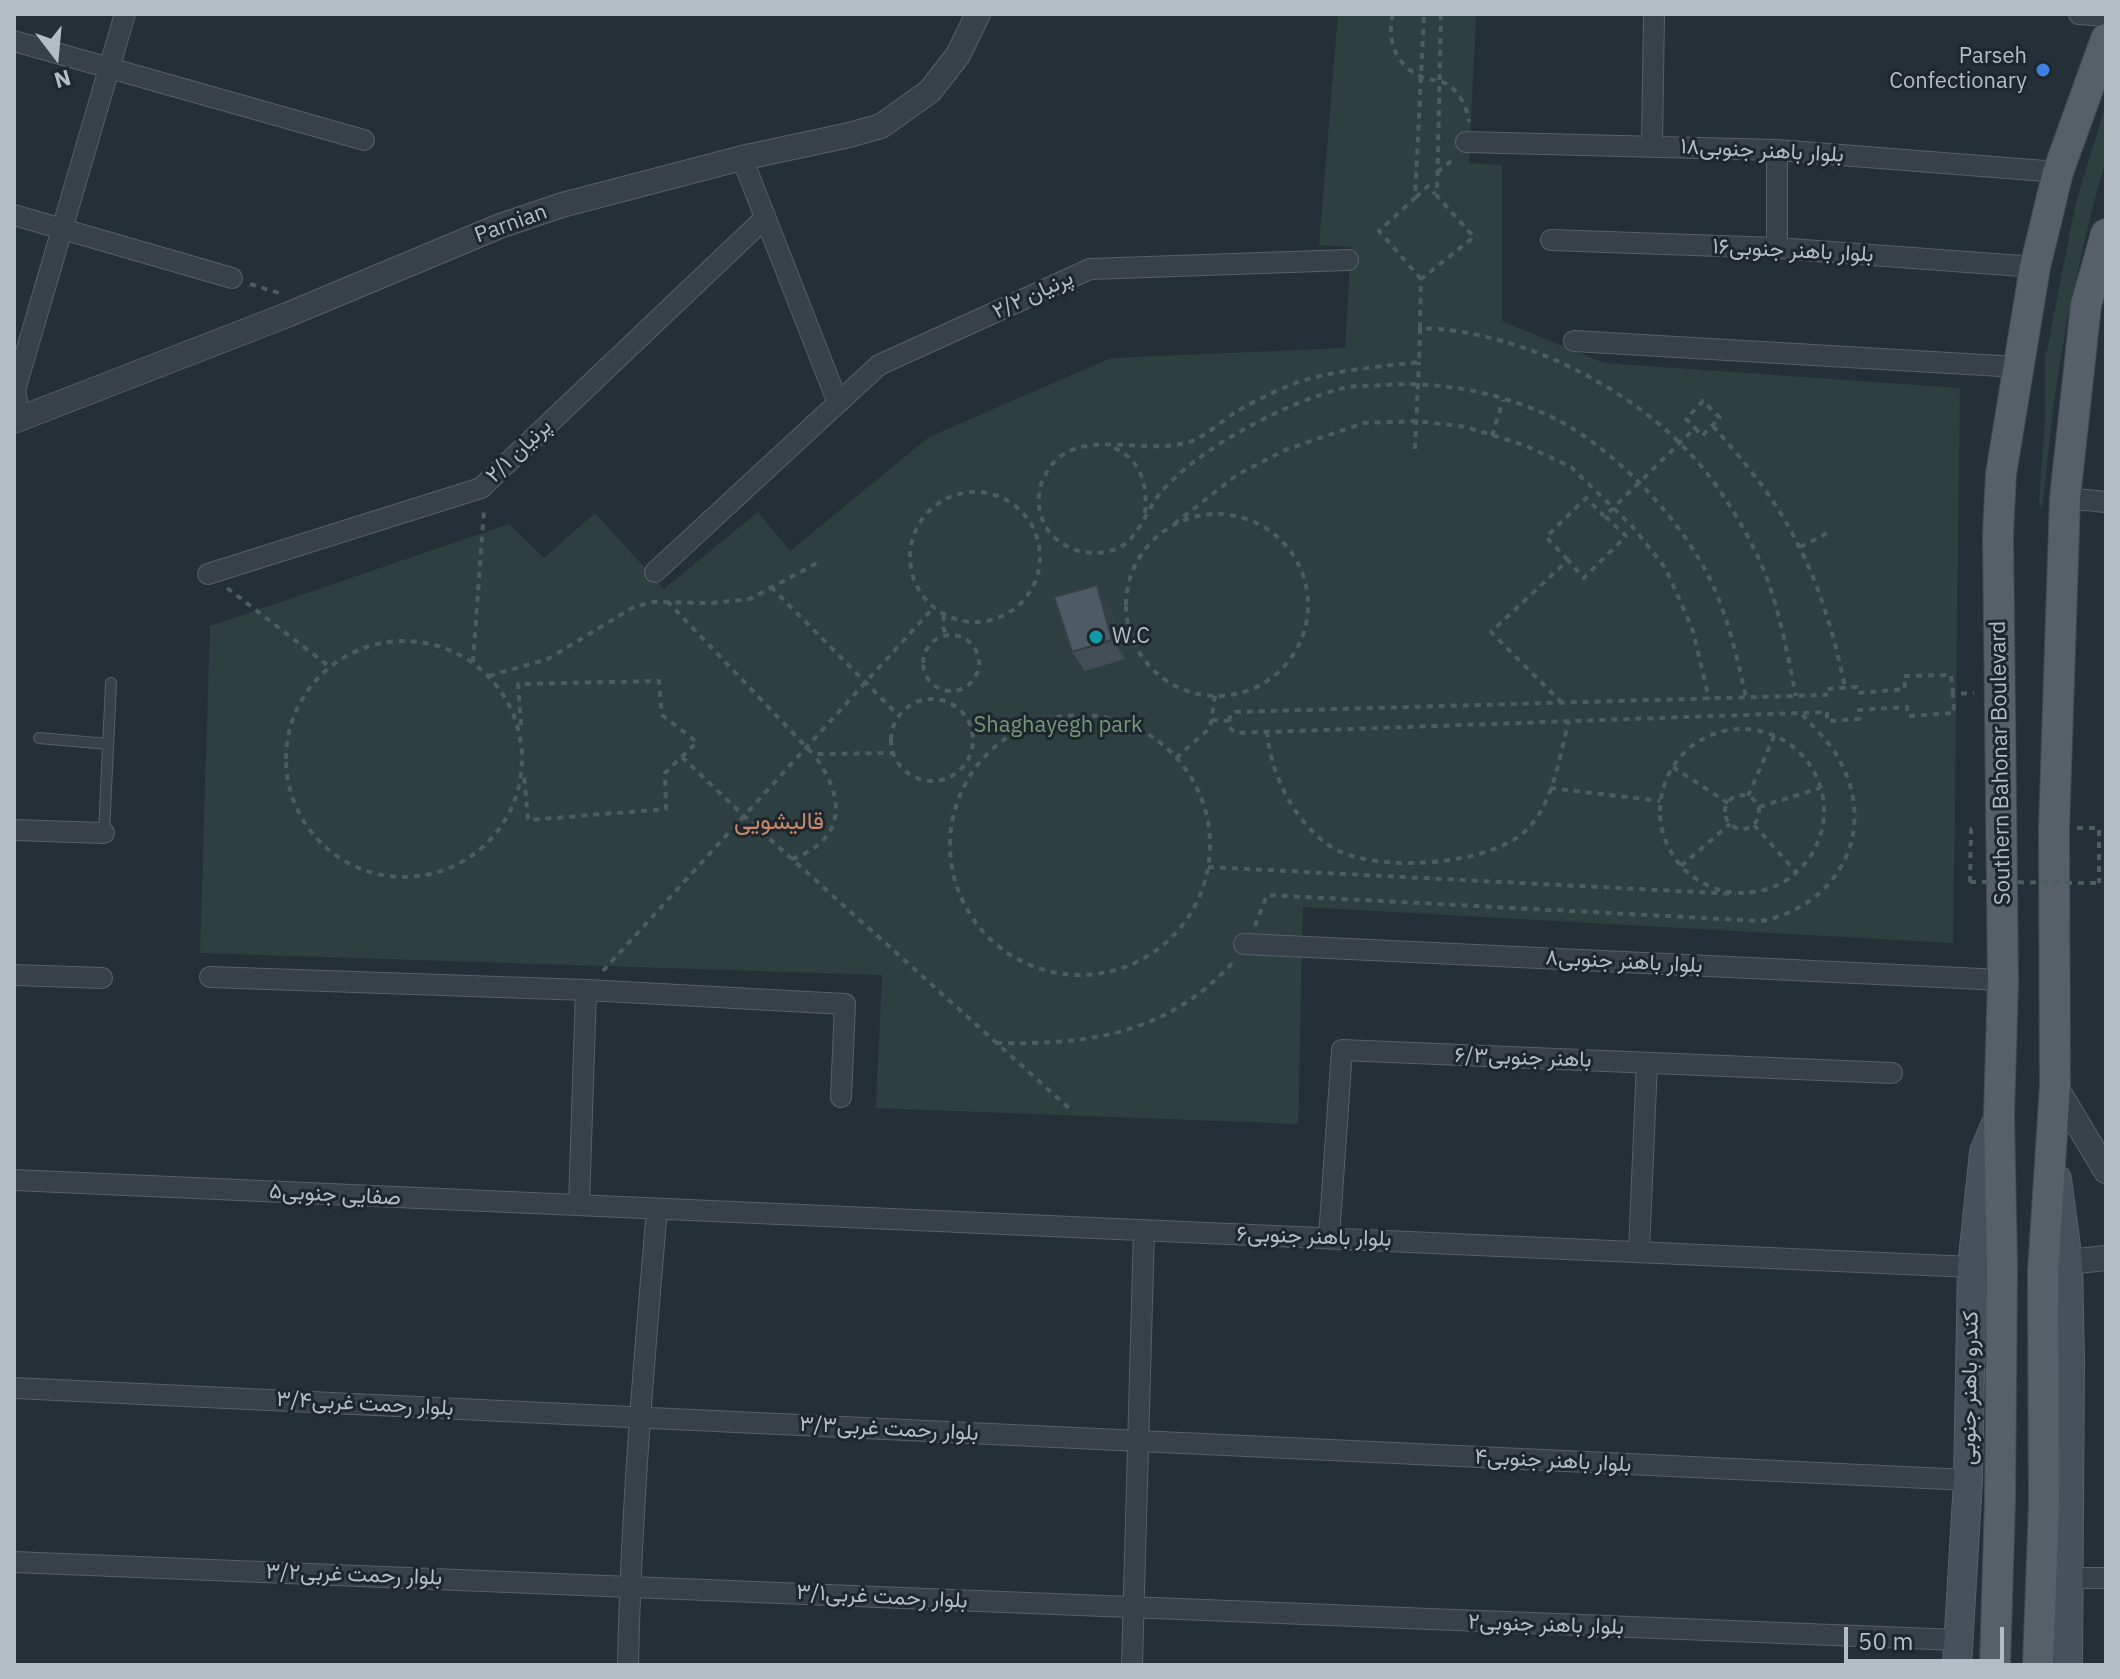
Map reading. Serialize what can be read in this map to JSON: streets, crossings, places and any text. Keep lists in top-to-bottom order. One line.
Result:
{"streets":{"main road":["Southern Bahonar Boulevard","کندرو باهنر جنوبی"],"street":["۱۸بلوار باهنر جنوبی","Parnian","بلوار باهنر جنوبی۱۶","پرنیان ۲/۲","پرنیان ۲/۱","۸بلوار باهنر جنوبی","۶/۳باهنر جنوبی","صفایی جنوبی۵","بلوار باهنر جنوبی۶","بلوار رحمت غربی۳/۴","بلوار رحمت غربی۳/۳","بلوار باهنر جنوبی۴","بلوار رحمت غربی۳/۲","بلوار رحمت غربی۳/۱","بلوار باهنر جنوبی۲"]},"crossings":[["۱۸بلوار باهنر جنوبی","Southern Bahonar Boulevard"],["بلوار باهنر جنوبی۱۶","Southern Bahonar Boulevard"],["Southern Bahonar Boulevard","۸بلوار باهنر جنوبی"],["Southern Bahonar Boulevard","کندرو باهنر جنوبی"],["۶/۳باهنر جنوبی","بلوار باهنر جنوبی۶"],["صفایی جنوبی۵","بلوار باهنر جنوبی۶"],["بلوار باهنر جنوبی۶","کندرو باهنر جنوبی"],["کندرو باهنر جنوبی","بلوار باهنر جنوبی۴"],["کندرو باهنر جنوبی","بلوار باهنر جنوبی۲"],["بلوار رحمت غربی۳/۴","بلوار رحمت غربی۳/۳"],["بلوار رحمت غربی۳/۳","بلوار باهنر جنوبی۴"],["بلوار رحمت غربی۳/۲","بلوار رحمت غربی۳/۱"],["بلوار رحمت غربی۳/۱","بلوار باهنر جنوبی۲"]],"districts":["قالیشویی"],"parks":["Shaghayegh park"],"places":["Parseh Confectionary","W.C"],"scale_bar":"50 m","north":"bottom"}
